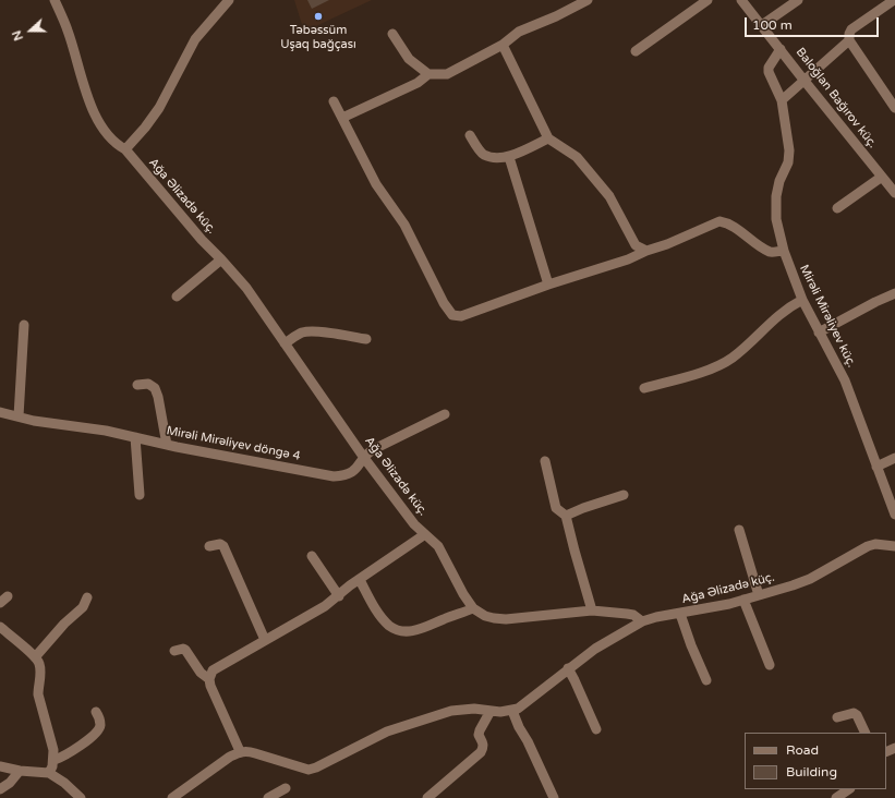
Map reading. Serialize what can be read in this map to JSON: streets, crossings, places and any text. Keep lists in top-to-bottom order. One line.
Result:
{"streets":{"street":["Baloğlan Bağırov küç.","Ağa Əlizadə küç.","Mirəli Mirəliyev küç.","Mirəli Mirəliyev döngə 4"]},"crossings":[["Baloğlan Bağırov küç.","Mirəli Mirəliyev küç."],["Ağa Əlizadə küç.","Mirəli Mirəliyev döngə 4"]],"places":["Təbəssüm Uşaq bağçası"],"legend":["Road","Building"],"scale_bar":"100 m","north":"left"}
